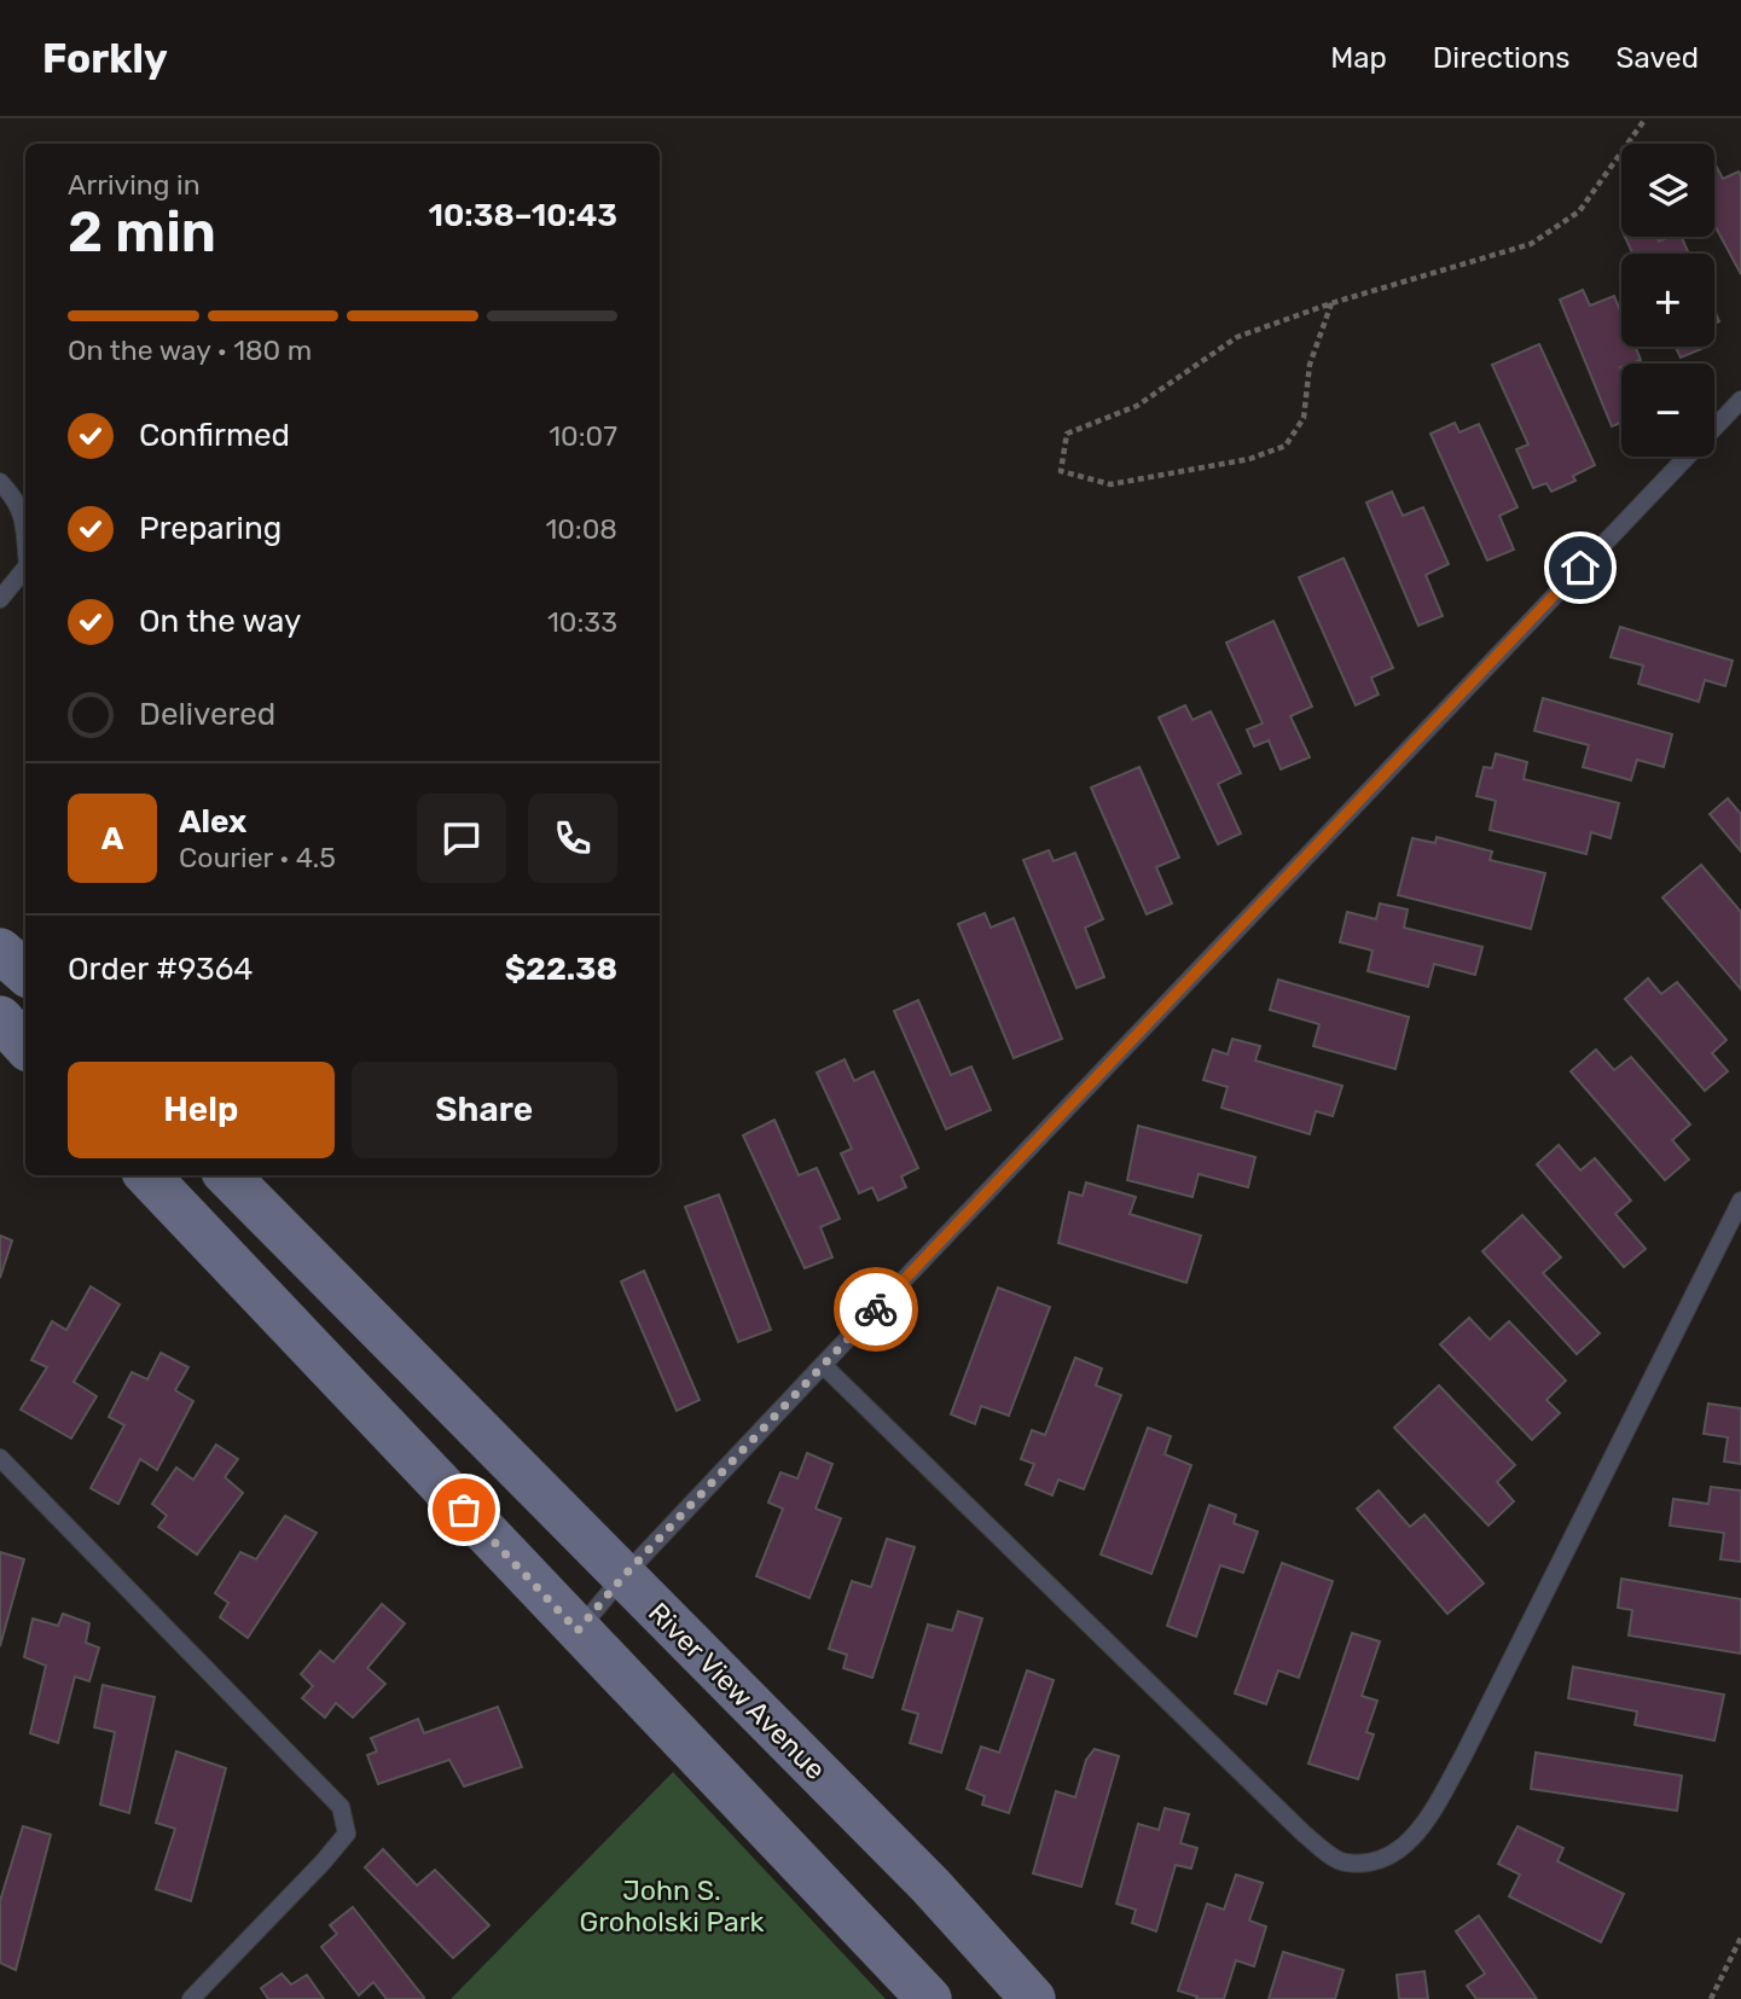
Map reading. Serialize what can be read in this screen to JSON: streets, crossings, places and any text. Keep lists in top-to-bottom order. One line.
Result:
{"streets":{"main road":["River View Avenue"]},"parks":["John S. Groholski Park"],"page":{"header":"Forkly","nav":["Map","Directions","Saved"],"map_buttons":["+","−"],"heading":["2 min","Arriving in","10:38–10:43"],"panel":["Alex","Courier · 4.5","Order #9364","$22.38"],"bar":"On the way · 180 m","list":[["Confirmed","10:07"],["Preparing","10:08"],["On the way","10:33"],"Delivered"],"round":"A","buttons":["Help","Share"]}}
